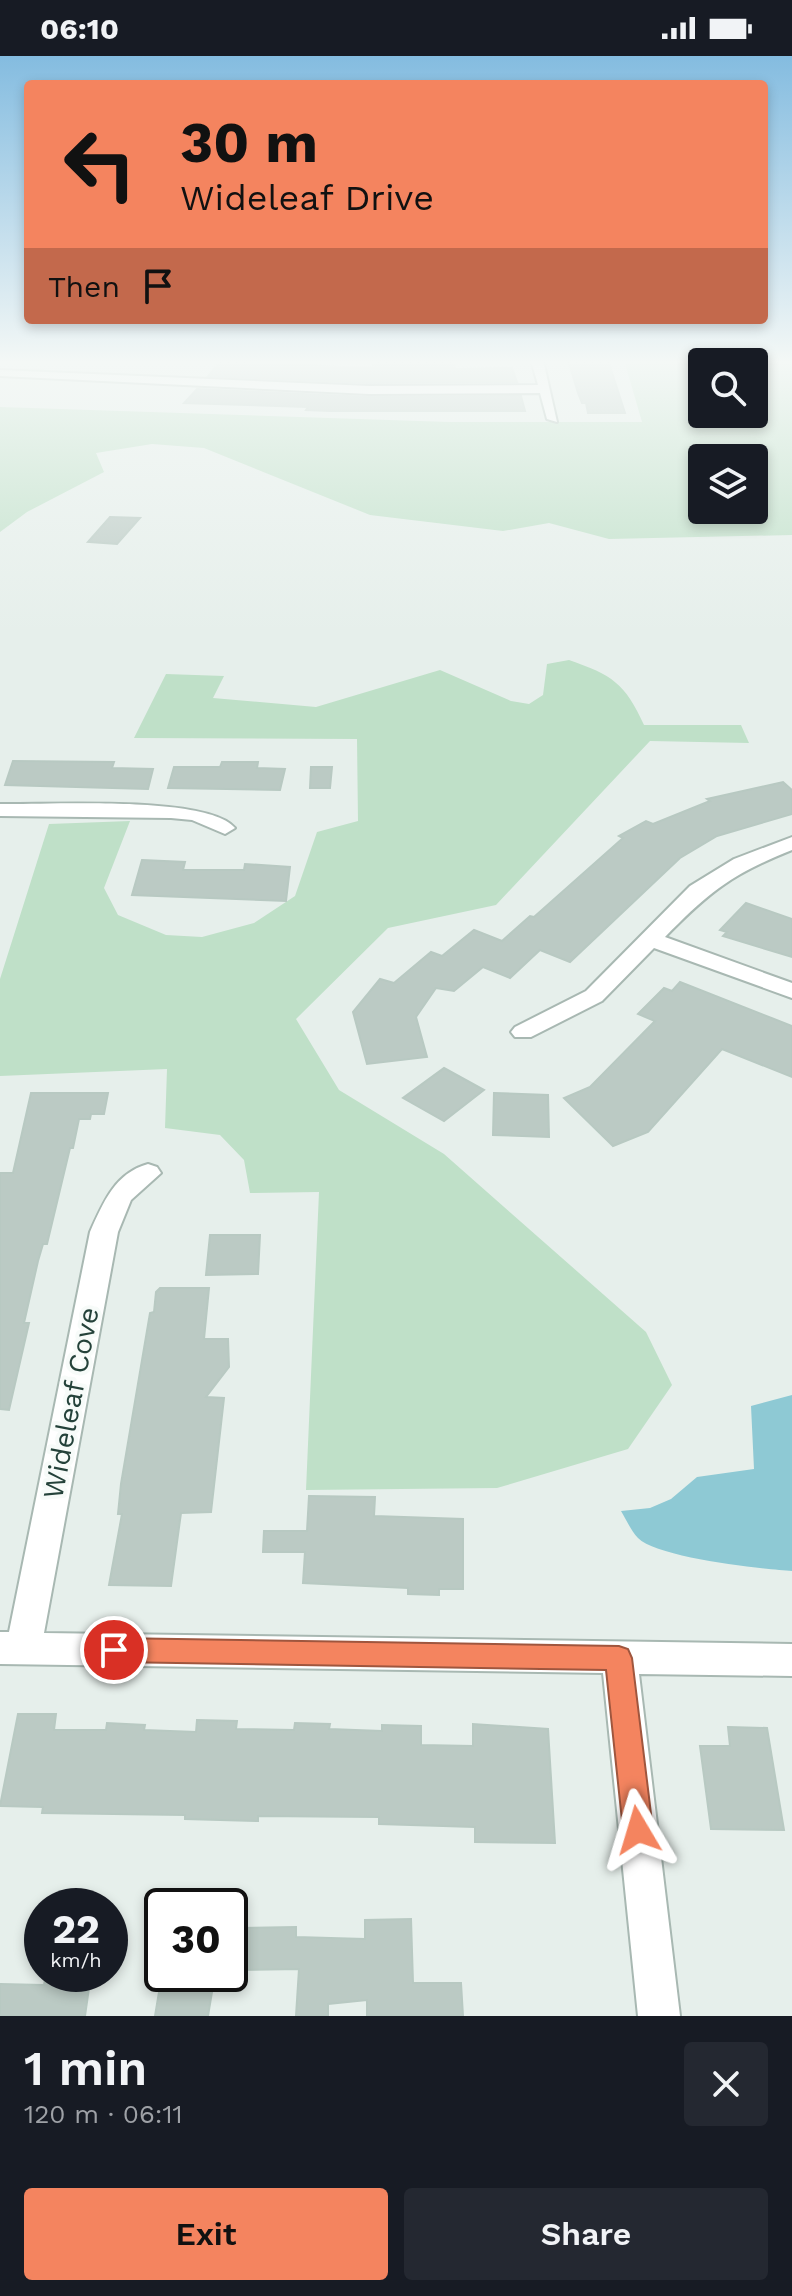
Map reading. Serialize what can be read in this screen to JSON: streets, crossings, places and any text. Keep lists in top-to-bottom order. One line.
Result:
{"streets":{"street":["Wideleaf Cove"]},"page":{"status":"06:10","turn":["30 m","Wideleaf Drive"],"then":"Then","speed":"22 km/h","limit":"30","heading":["1 min","120 m · 06:11"],"buttons":["Exit","Share"]}}
